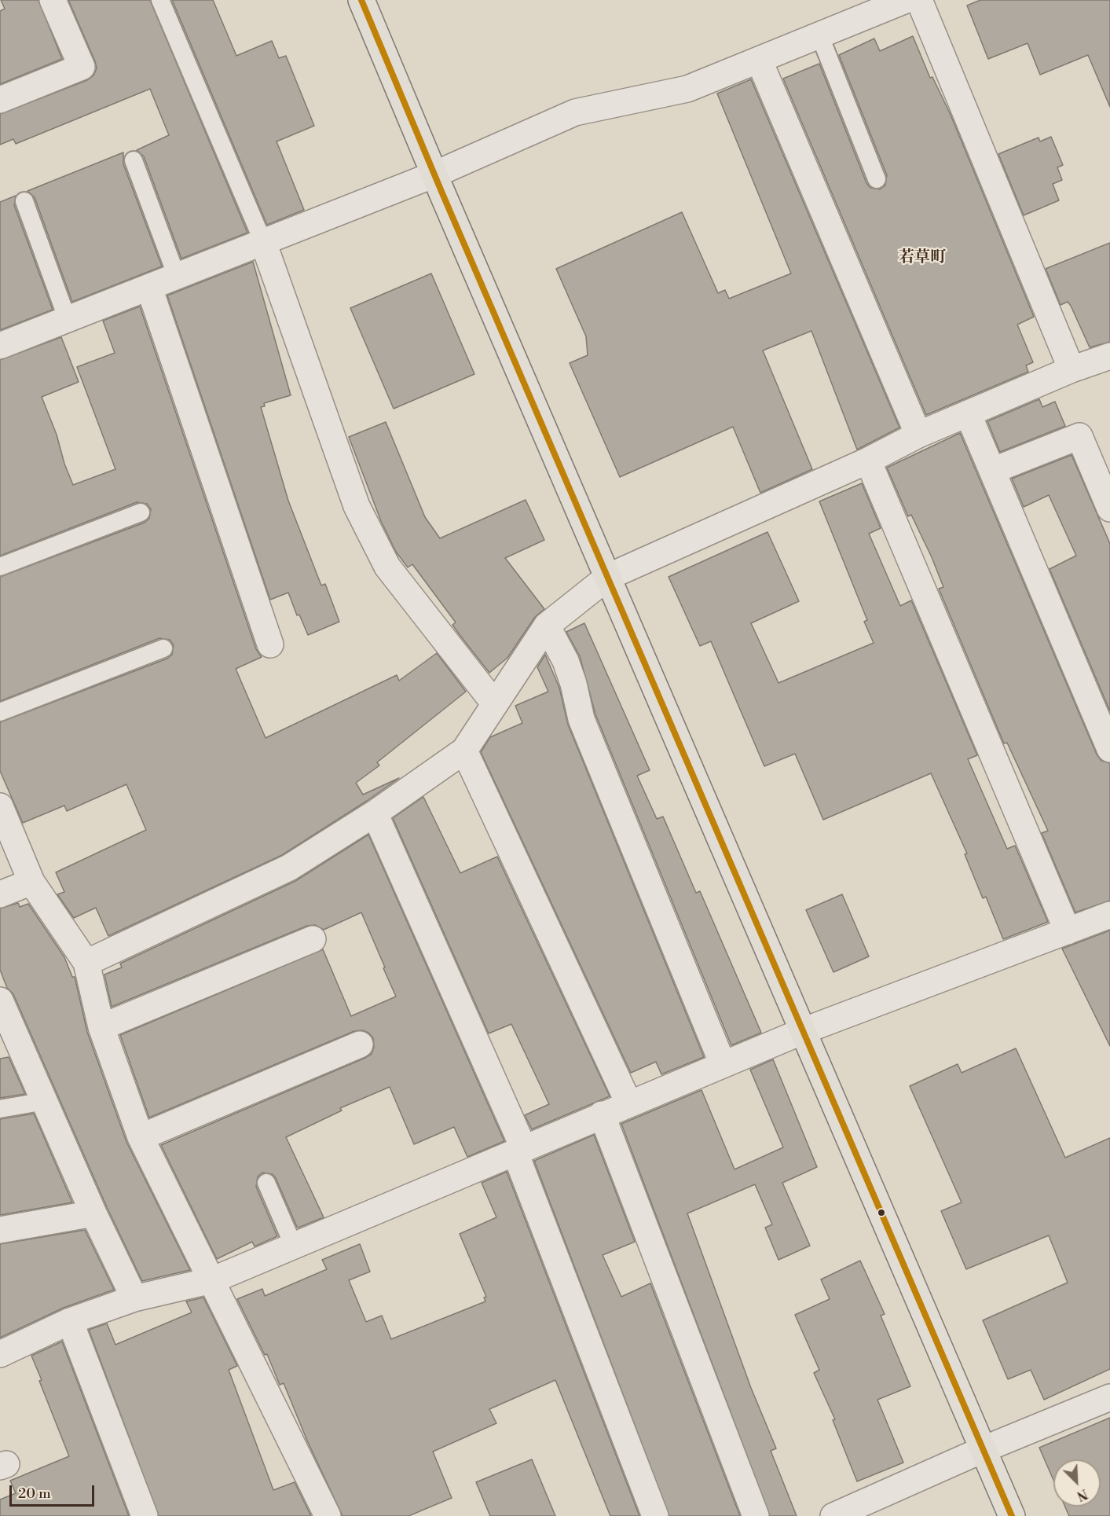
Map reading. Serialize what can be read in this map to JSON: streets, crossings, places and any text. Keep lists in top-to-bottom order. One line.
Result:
{"districts":["若草町"],"lines":["transit line 20"],"scale_bar":"20 m","north":"bottom right"}
